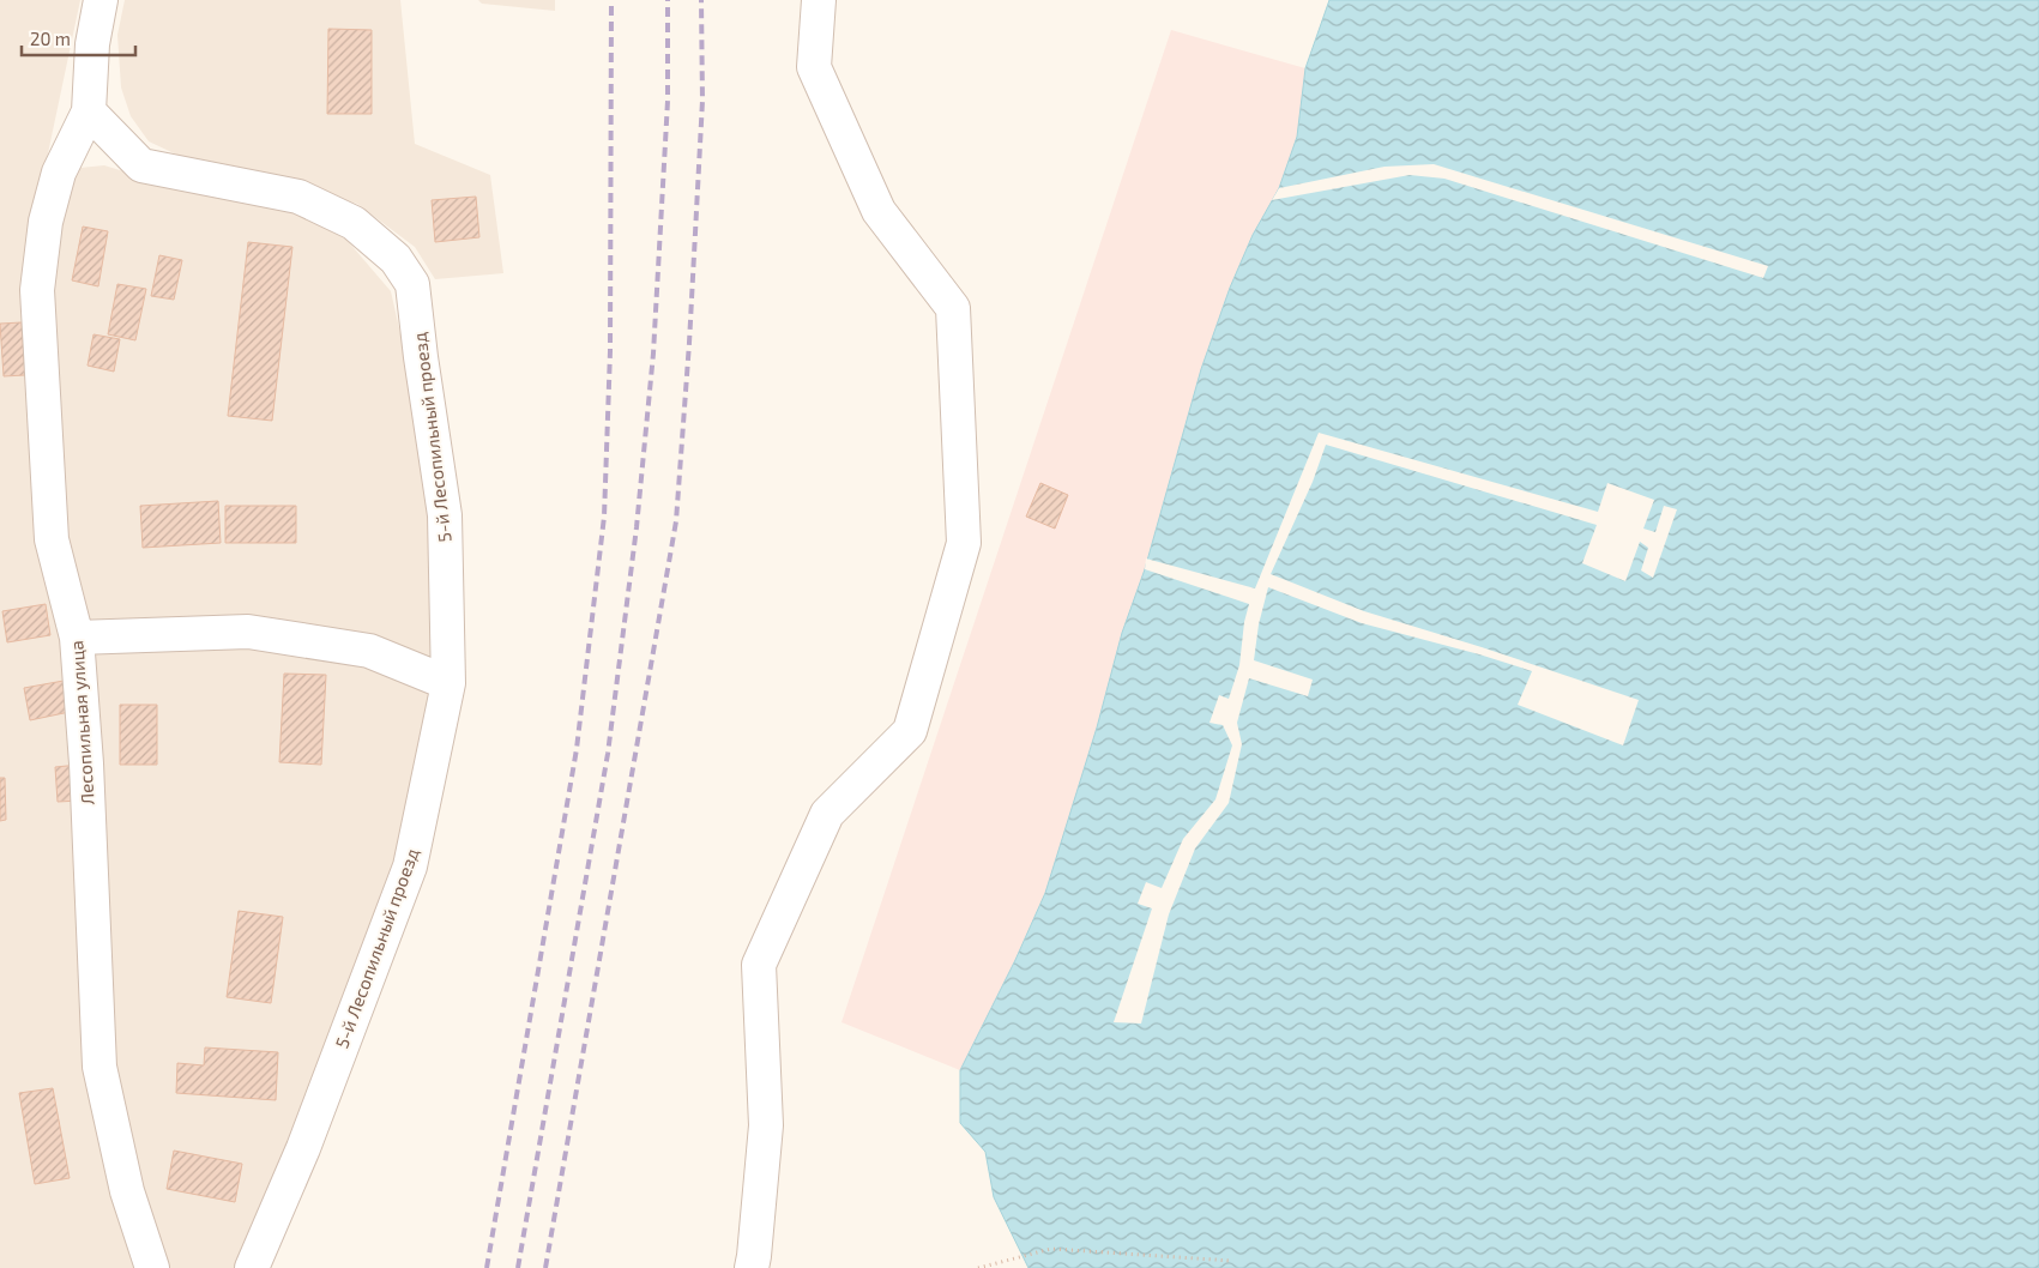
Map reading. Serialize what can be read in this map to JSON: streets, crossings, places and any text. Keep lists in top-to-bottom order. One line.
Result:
{"streets":{"street":["5-й Лесопильный проезд","Лесопильная улица"]},"crossings":[["5-й Лесопильный проезд","Лесопильная улица"]],"scale_bar":"20 m"}
